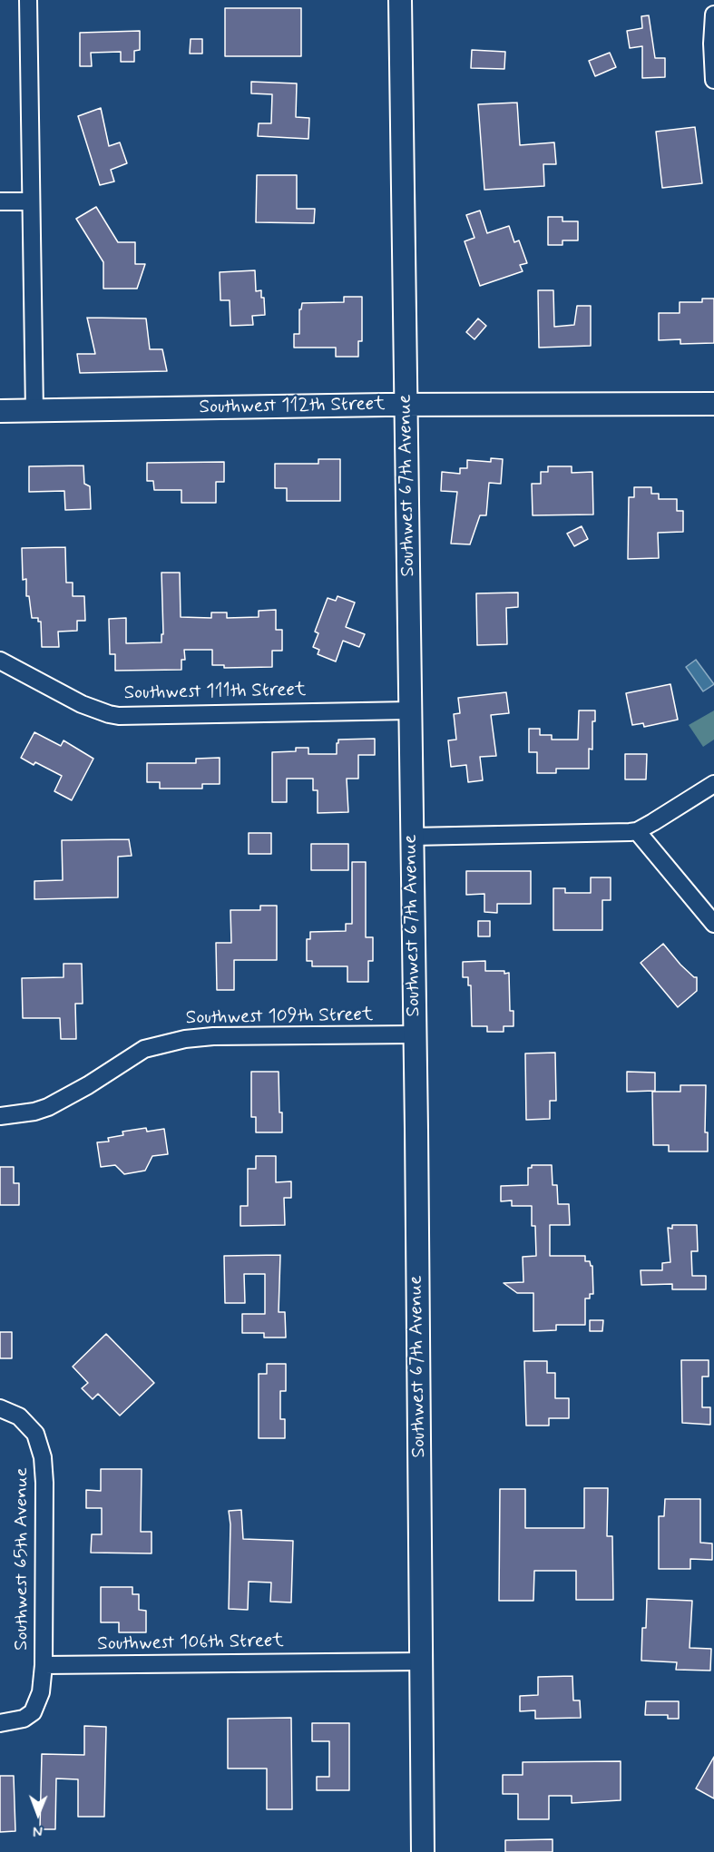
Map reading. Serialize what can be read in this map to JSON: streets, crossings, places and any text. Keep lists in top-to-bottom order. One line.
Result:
{"streets":{"main road":["Southwest 112th Street","Southwest 67th Avenue"],"street":["Southwest 111th Street","Southwest 109th Street","Southwest 65th Avenue","Southwest 106th Street"]},"crossings":[["Southwest 112th Street","Southwest 67th Avenue"],["Southwest 67th Avenue","Southwest 111th Street"],["Southwest 67th Avenue","Southwest 109th Street"],["Southwest 67th Avenue","Southwest 106th Street"],["Southwest 65th Avenue","Southwest 106th Street"]],"north":"bottom"}
